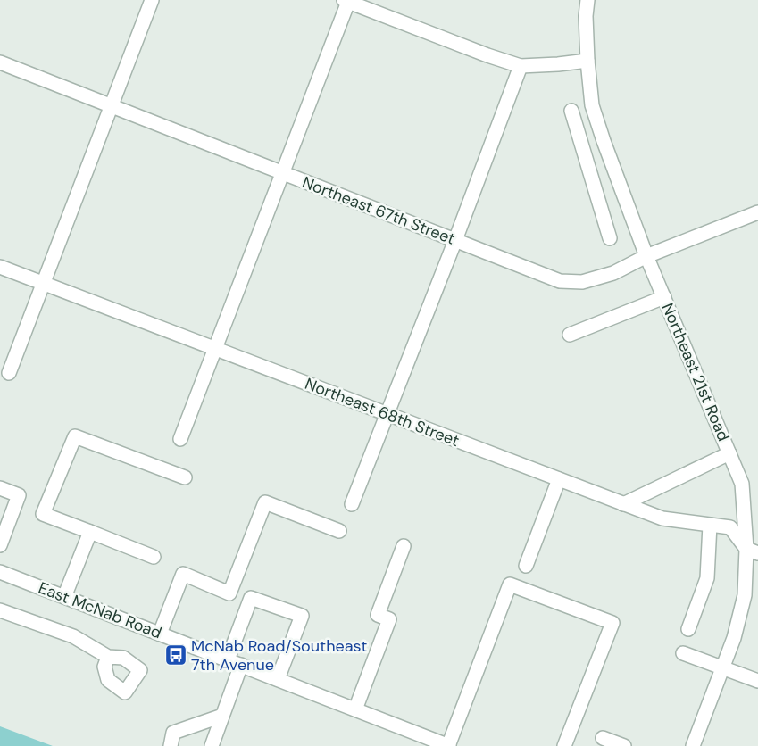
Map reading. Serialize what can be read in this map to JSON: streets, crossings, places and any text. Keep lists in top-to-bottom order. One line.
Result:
{"streets":{"street":["Northeast 67th Street","Northeast 21st Road","Northeast 68th Street","East McNab Road"]},"crossings":[["Northeast 67th Street","Northeast 21st Road"],["Northeast 21st Road","Northeast 68th Street"]],"places":{"bus stop":["McNab Road/Southeast 7th Avenue"]}}
